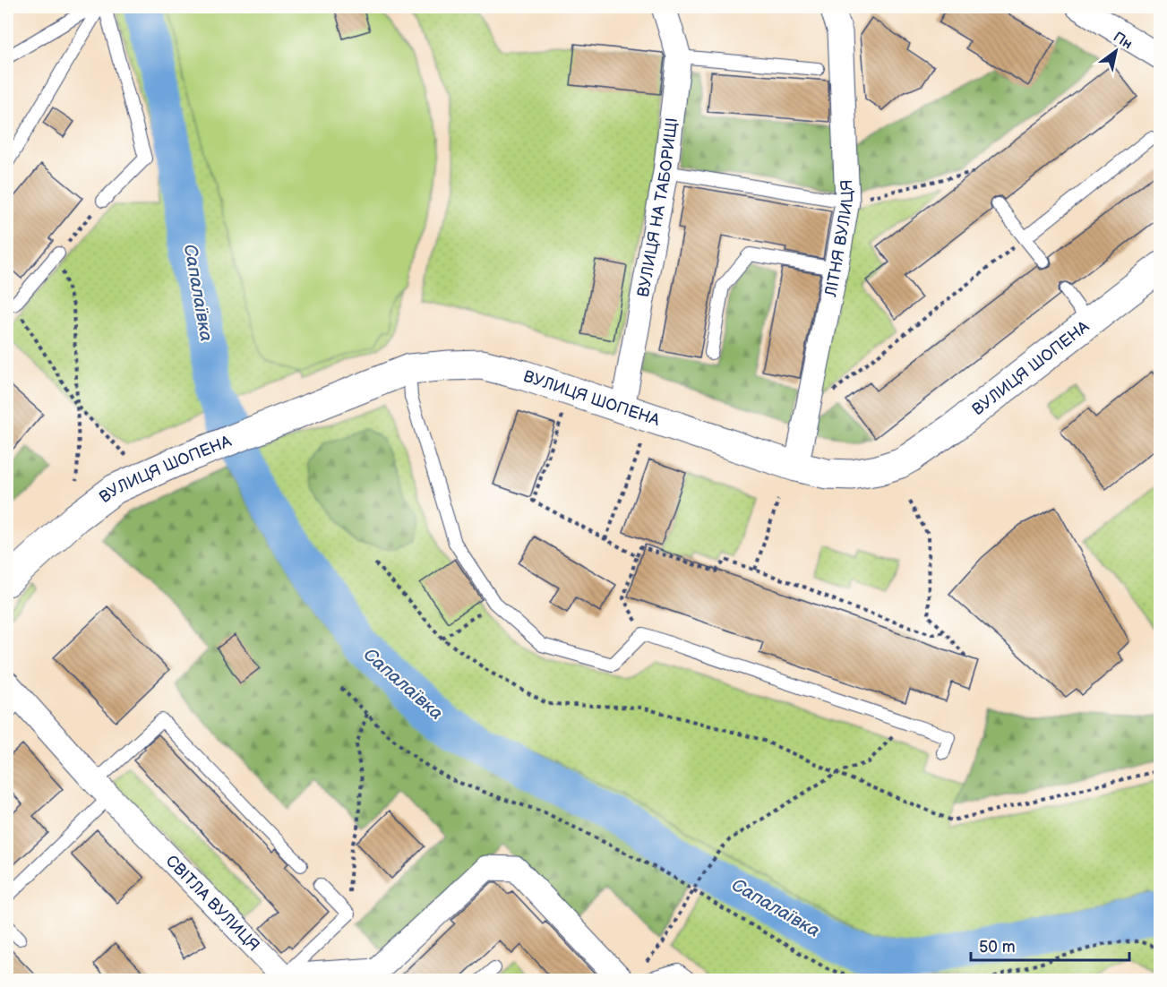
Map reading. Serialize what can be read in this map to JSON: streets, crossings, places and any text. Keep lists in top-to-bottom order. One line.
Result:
{"streets":{"street":["ВУЛИЦЯ НА ТАБОРИЩІ","ЛІТНЯ ВУЛИЦЯ","ВУЛИЦЯ ШОПЕНА","СВІТЛА ВУЛИЦЯ"]},"crossings":[["ВУЛИЦЯ НА ТАБОРИЩІ","ВУЛИЦЯ ШОПЕНА"],["ЛІТНЯ ВУЛИЦЯ","ВУЛИЦЯ ШОПЕНА"]],"water":["Сапалаївка"],"scale_bar":"50 m","north":"top right"}
